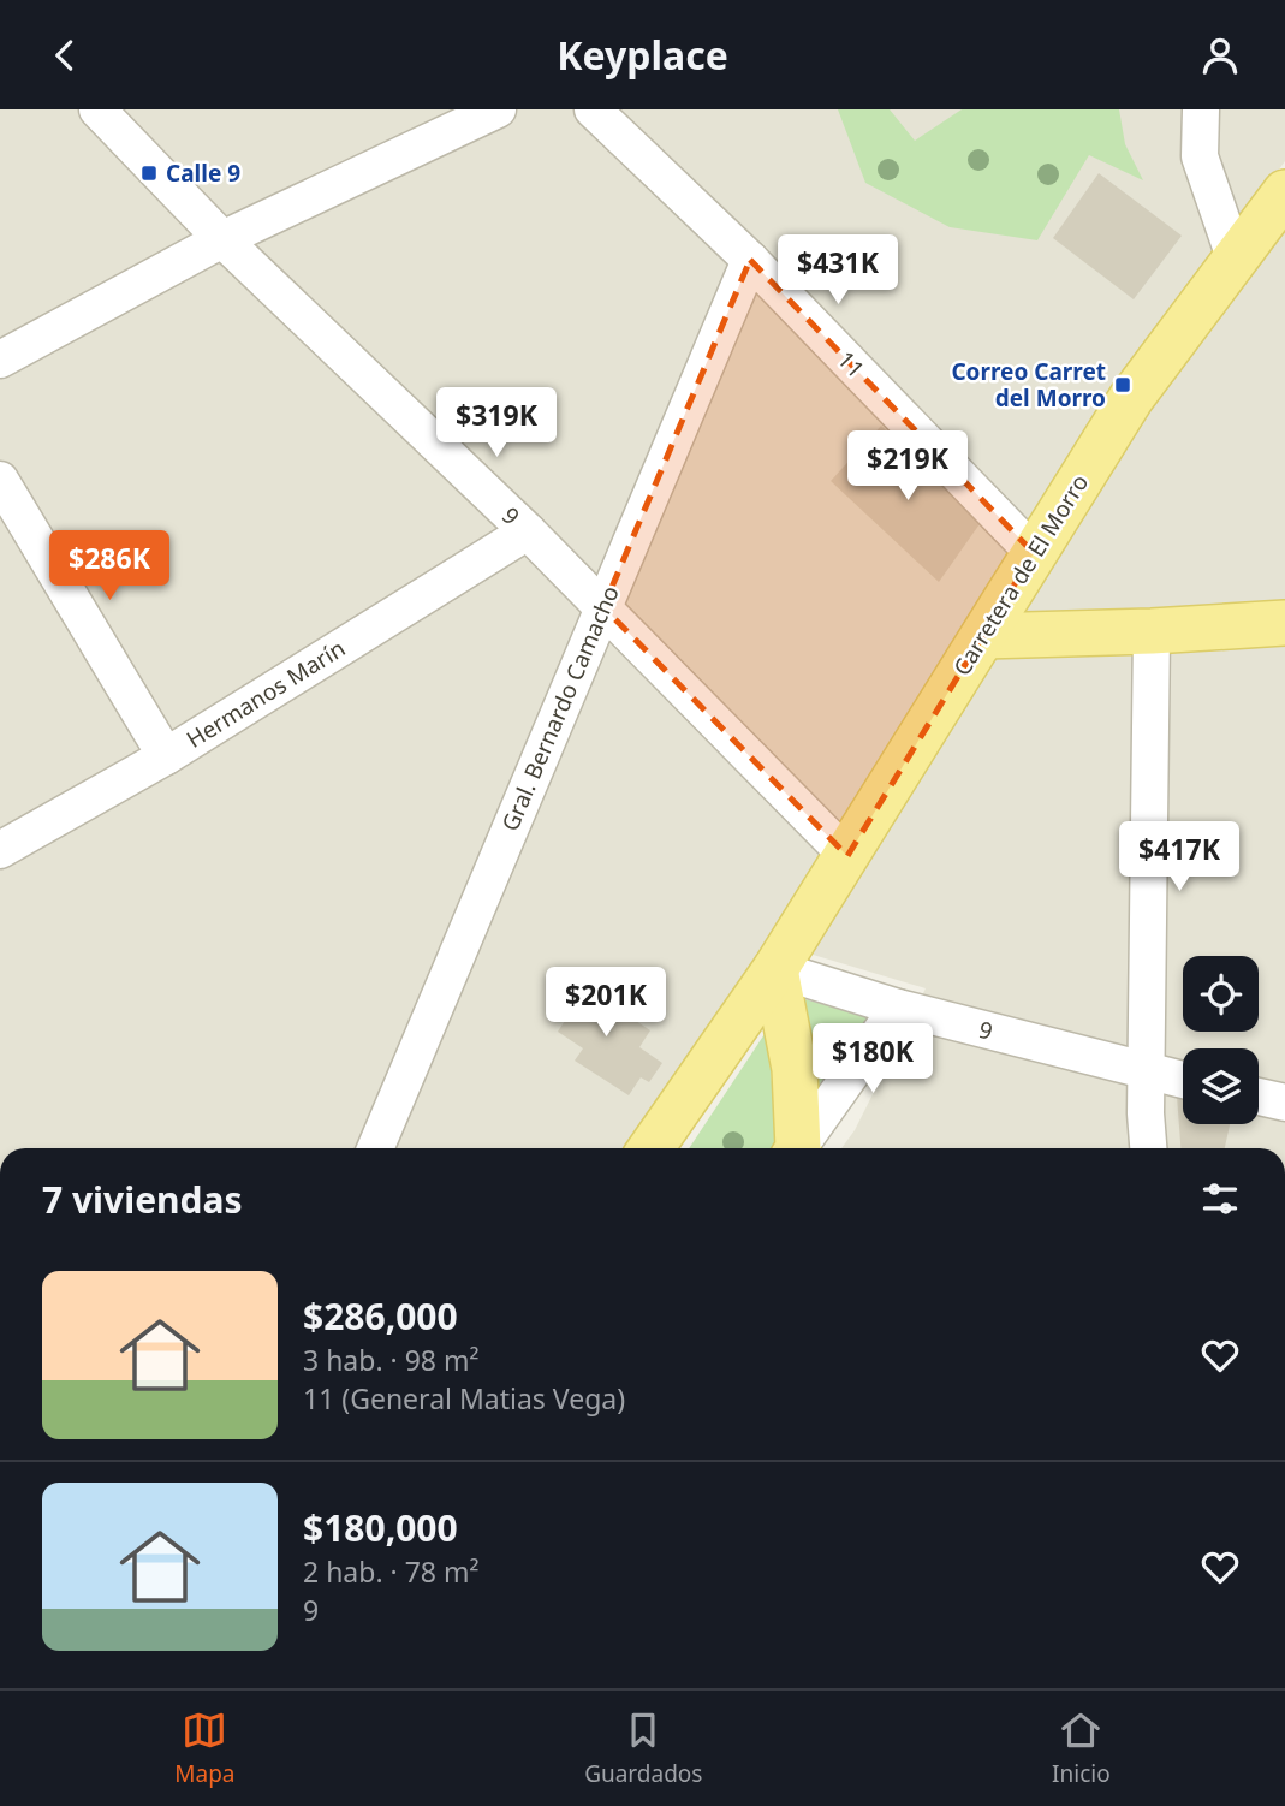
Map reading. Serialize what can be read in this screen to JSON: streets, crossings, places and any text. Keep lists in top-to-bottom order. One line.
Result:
{"streets":{"main road":["Carretera de El Morro"],"street":["11","9","Hermanos Marín","Gral. Bernardo Camacho"]},"crossings":[["11","Carretera de El Morro"],["11","Gral. Bernardo Camacho"],["9","Carretera de El Morro"],["9","Hermanos Marín"],["9","Gral. Bernardo Camacho"]],"places":{"transit":["Calle 9","Correo Carret del Morro"]},"page":{"header":"Keyplace","price":["$431K","$319K","$219K","$286K","$417K","$201K","$180K"],"heading":"7 viviendas","list":[{"name":"$286,000","note":"3 hab. · 98 m² · 11 (General Matias Vega)"},{"name":"$180,000","note":"2 hab. · 78 m² · 9"}],"tabs":["Mapa","Guardados","Inicio"]}}
